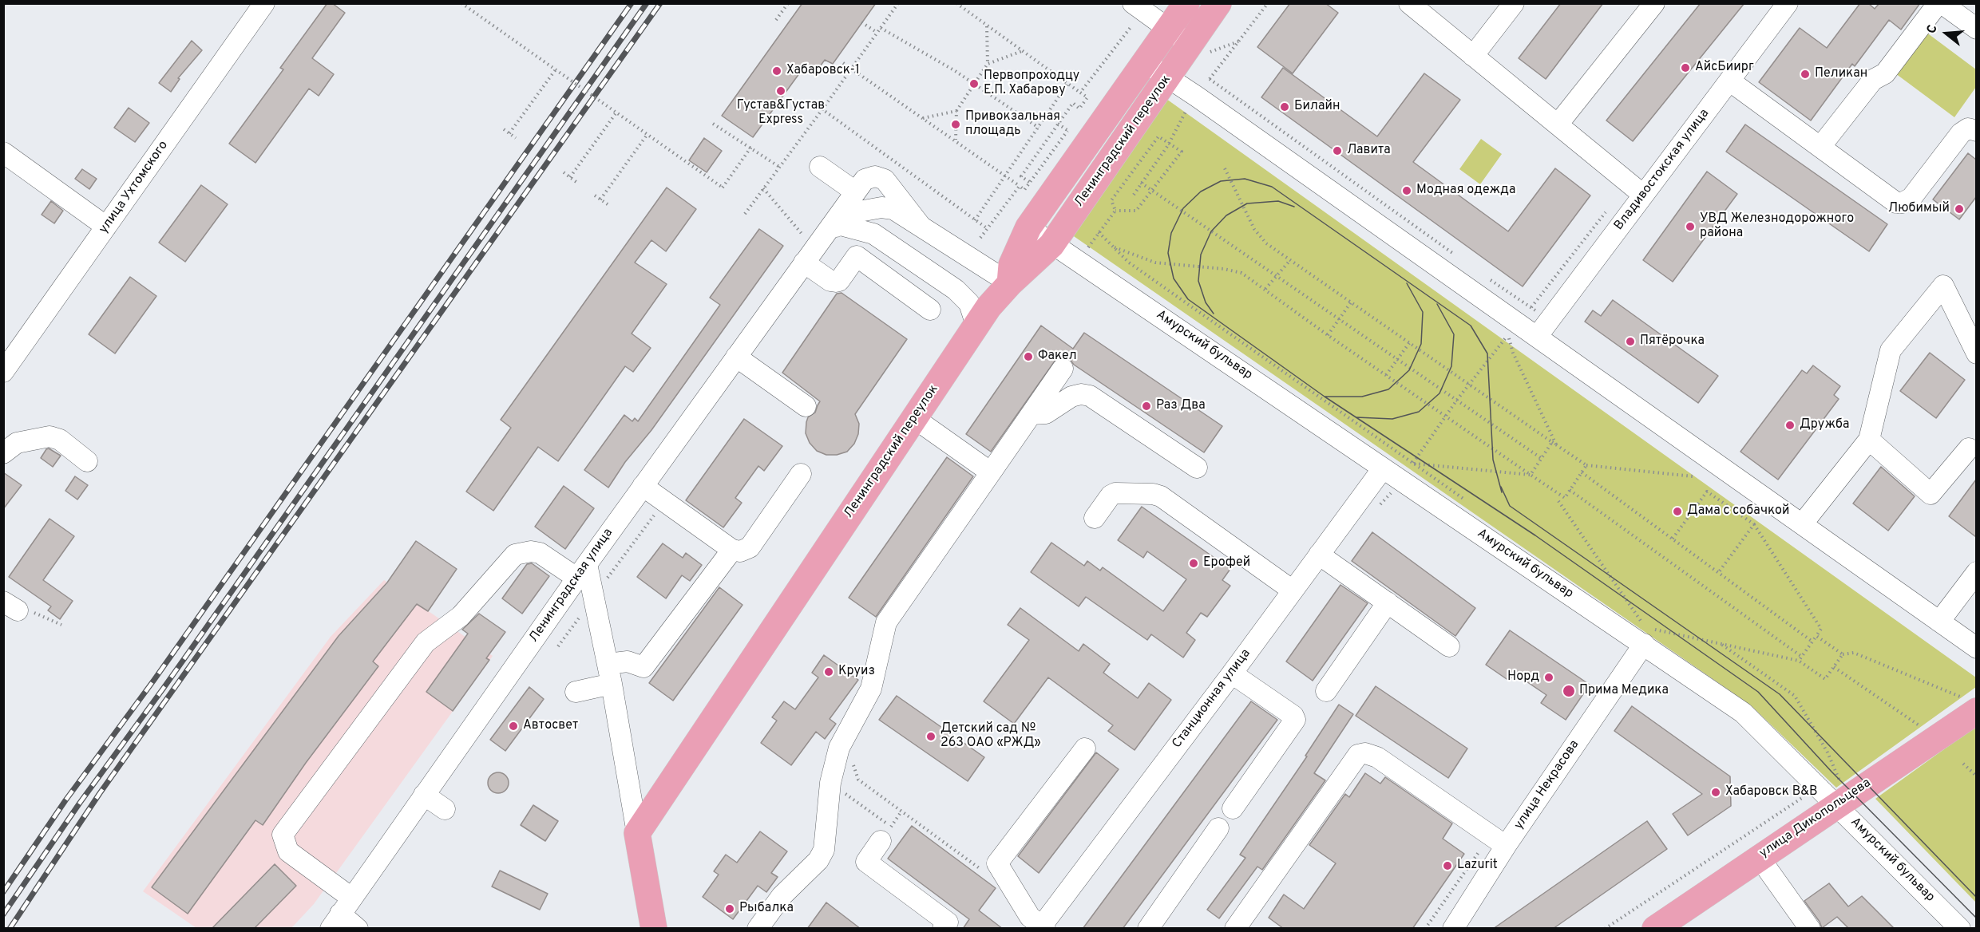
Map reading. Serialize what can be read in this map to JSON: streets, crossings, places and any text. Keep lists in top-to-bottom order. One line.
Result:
{"streets":{"main road":["Ленинградский переулок","улица Дикопольцева"],"street":["Владивостокская улица","улица Ухтомского","Амурский бульвар","Ленинградская улица","Станционная улица","улица Некрасова"]},"crossings":[["Ленинградский переулок","Амурский бульвар"],["Амурский бульвар","Станционная улица"],["Амурский бульвар","улица Некрасова"],["Амурский бульвар","улица Дикопольцева"]],"places":["АйсБиирг","Хабаровск-1","Пеликан","Первопроходцу Е.П. Хабарову","Густав&Густав Express","Билайн","Привокзальная площадь","Лавита","Модная одежда","Любимый","УВД Железнодорожного района","Пятёрочка","Факел","Раз Два","Дружба","Дама с собачкой","Ерофей","Круиз","Норд","Прима Медика","Автосвет","Детский сад № 263 ОАО «РЖД»","Хабаровск B&B","Lazurit","Рыбалка"],"north":"left"}
